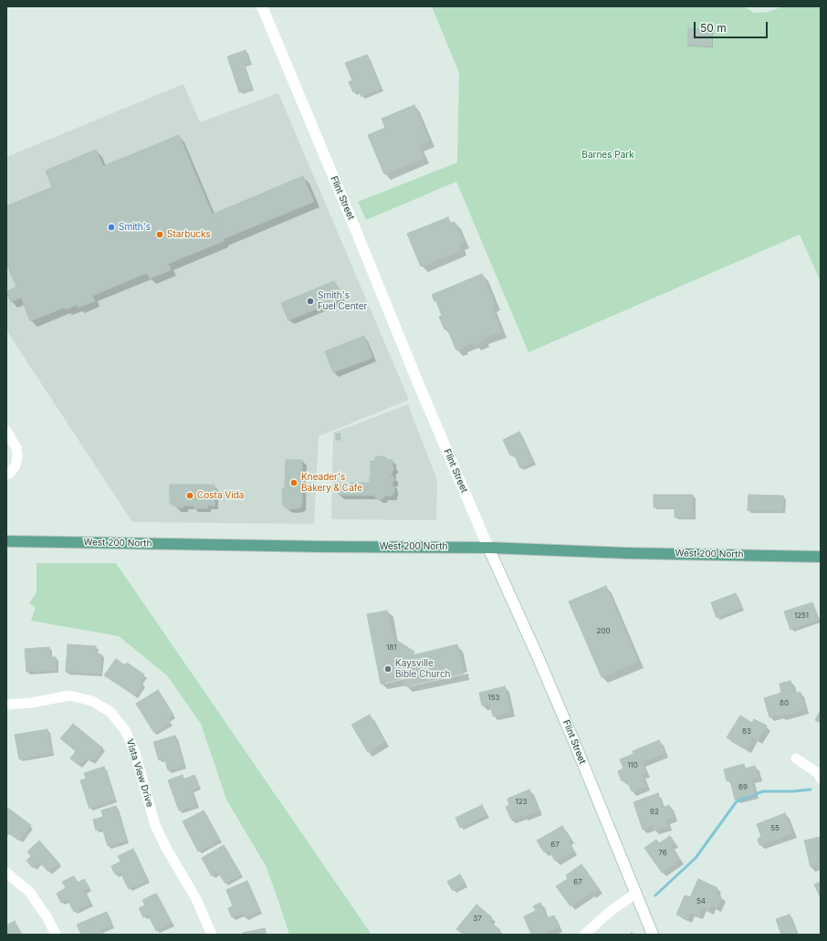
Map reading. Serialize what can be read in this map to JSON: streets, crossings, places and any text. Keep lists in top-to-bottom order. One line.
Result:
{"streets":{"main road":["West 200 North"],"street":["Flint Street","Vista View Drive"]},"crossings":[["Flint Street","West 200 North"]],"parks":["Barnes Park"],"places":["Smith's","Starbucks","Smith's Fuel Center","Kneader's Bakery & Cafe","Costa Vida","Kaysville Bible Church"],"house_numbers":["1251","200","181","153","80","83","110","69","123","92","55","67","76","67","54","37"],"scale_bar":"50 m"}
